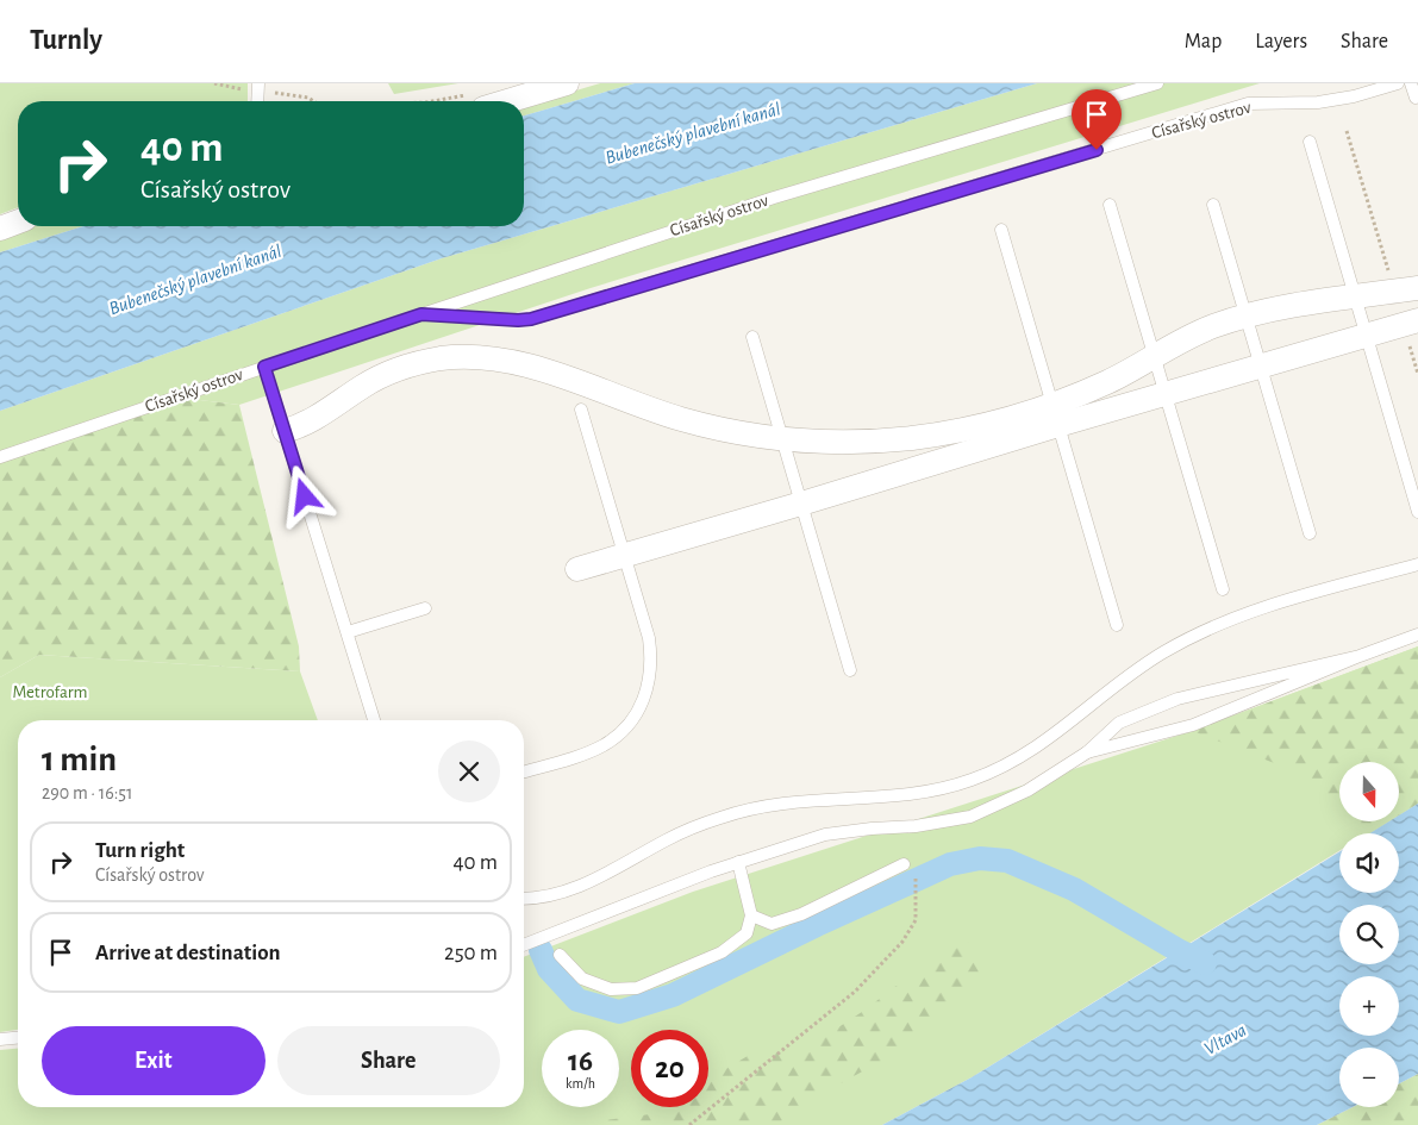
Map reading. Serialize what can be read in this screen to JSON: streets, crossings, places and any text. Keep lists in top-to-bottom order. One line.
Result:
{"streets":{"lane":["Císařský ostrov"]},"water":["Bubenečský plavební kanál","Vltava"],"parks":["Metrofarm"],"north":"bottom","page":{"header":"Turnly","nav":["Map","Layers","Share"],"turn":["40 m","Císařský ostrov"],"heading":["1 min","290 m · 16:51"],"map_buttons":["+","−"],"list":[{"name":"Turn right","note":"Císařský ostrov","value":"40 m"},{"name":"Arrive at destination","value":"250 m"}],"buttons":["Exit","Share"],"speed":"16 km/h","limit":"20"}}
